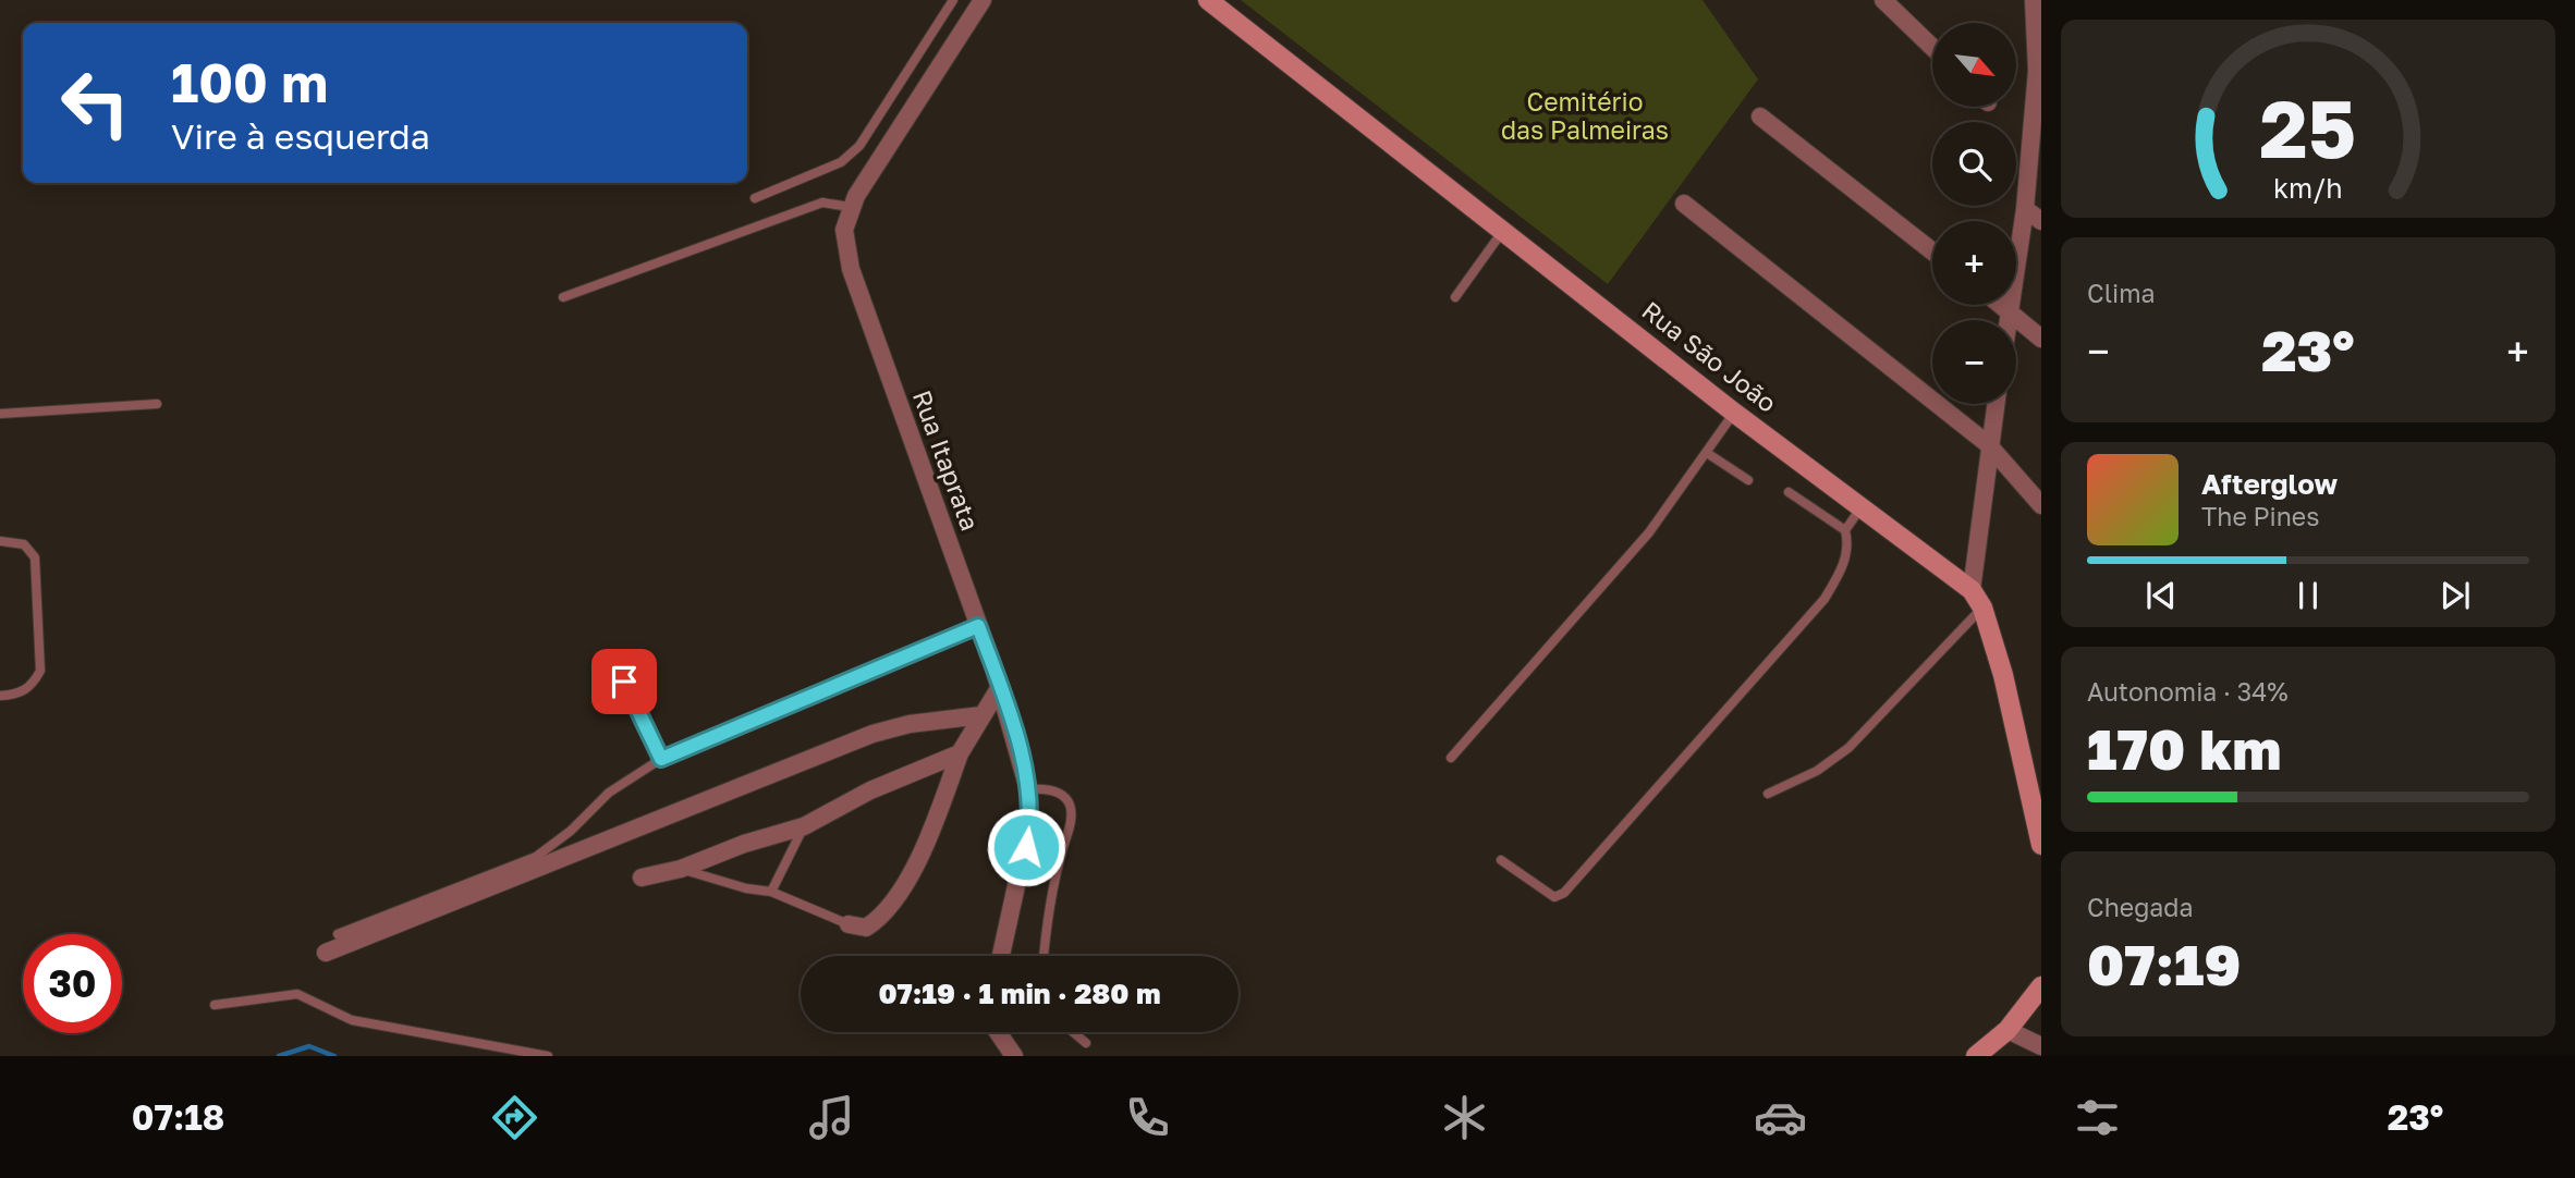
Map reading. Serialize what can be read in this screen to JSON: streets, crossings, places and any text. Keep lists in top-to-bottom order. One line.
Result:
{"streets":{"street":["Rua São João","Rua Itaprata"]},"parks":["Cemitério das Palmeiras"],"north":"bottom right","page":{"map_buttons":["+","−"],"turn":["100 m","Vire à esquerda"],"tile":["Clima",["Autonomia · 34%","170 km"],["Chegada","07:19"]],"heat":["−","23°","+"],"song":["Afterglow","The Pines"],"limit":"30","trip":"07:19 · 1 min · 280 m","tabs":["07:18","23°"],"gauge":["25","km/h"]}}
